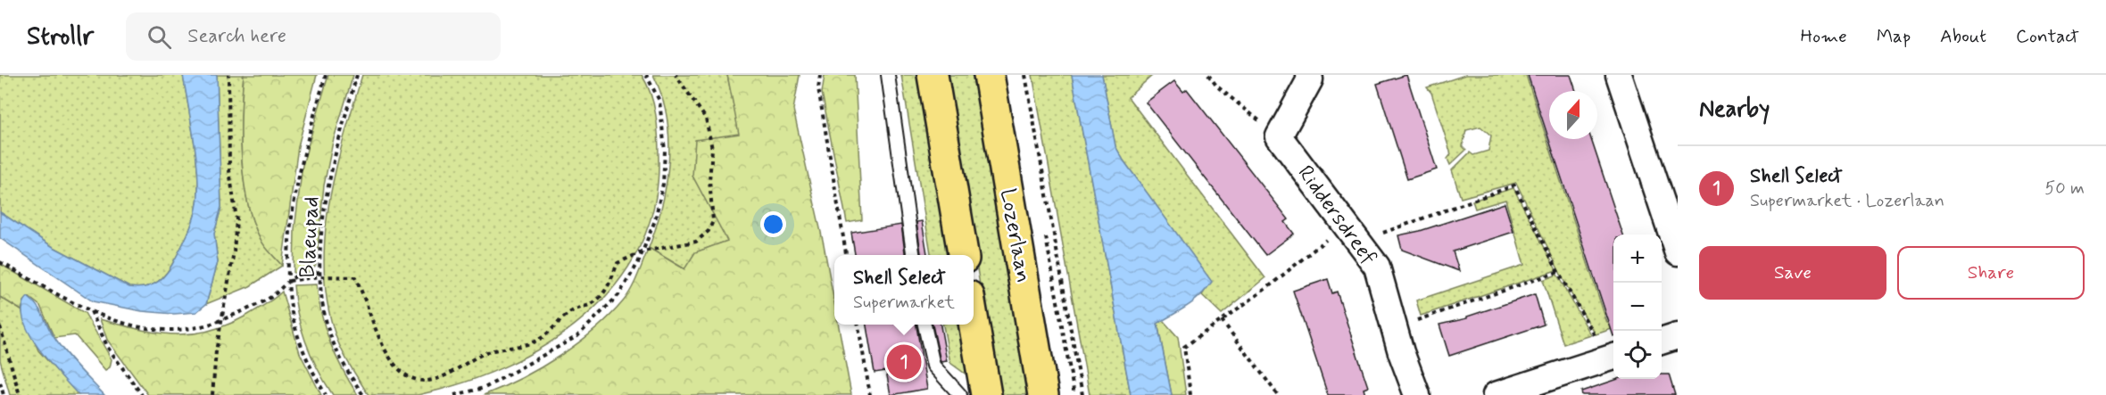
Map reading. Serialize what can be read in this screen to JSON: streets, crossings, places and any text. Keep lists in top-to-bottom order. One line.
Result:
{"streets":{"main road":["Lozerlaan"],"street":["Riddersdreef"],"path":["Blaeupad"]},"north":"top","page":{"header":"Strollr","search":"Search here","nav":["Home","Map","About","Contact"],"heading":"Nearby","list":[{"mark":"1","name":"Shell Select","note":"Supermarket · Lozerlaan","value":"50 m"}],"buttons":["Save","Share"],"map_buttons":["+","−"],"popup":["Shell Select","Supermarket"],"pins":"1"}}
